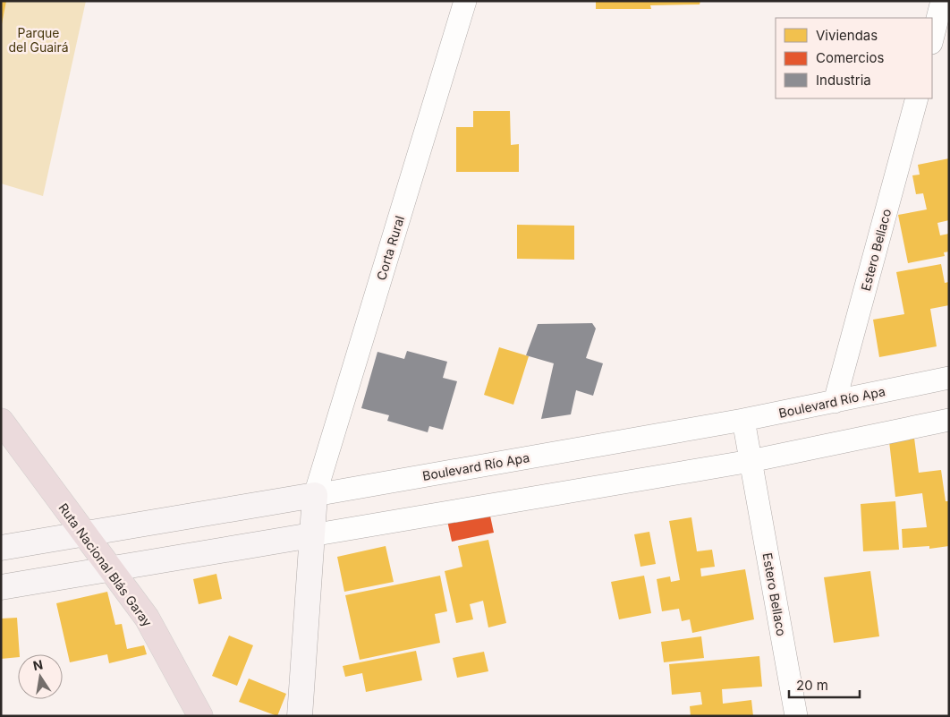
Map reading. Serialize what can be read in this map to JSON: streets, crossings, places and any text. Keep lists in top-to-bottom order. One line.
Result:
{"streets":{"highway":["Ruta Nacional Blás Garay"],"main road":["Boulevard Río Apa"],"street":["Corta Rural","Estero Bellaco"]},"crossings":[["Corta Rural","Boulevard Río Apa"],["Estero Bellaco","Boulevard Río Apa"],["Boulevard Río Apa","Ruta Nacional Blás Garay"]],"parks":["Parque del Guairá"],"legend":["Viviendas","Comercios","Industria"],"scale_bar":"20 m","north":"top"}
